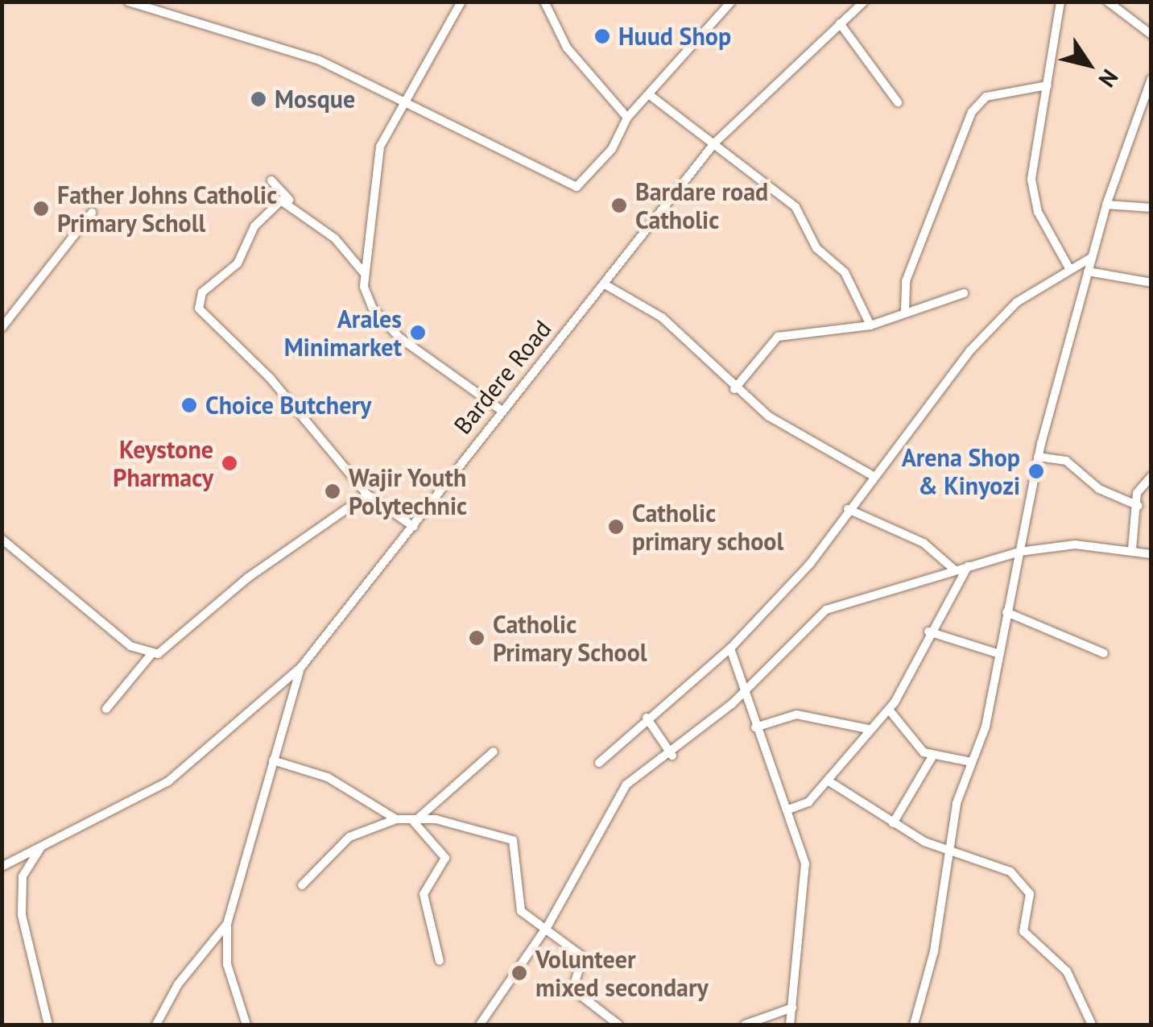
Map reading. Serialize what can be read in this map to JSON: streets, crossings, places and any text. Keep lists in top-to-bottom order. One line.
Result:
{"streets":{"street":["Bardere Road"]},"places":["Huud Shop","Mosque","Bardare road Catholic","Father Johns Catholic Primary Scholl","Arales Minimarket","Choice Butchery","Keystone Pharmacy","Arena Shop & Kinyozi","Wajir Youth Polytechnic","Catholic primary school","Catholic Primary School","Volunteer mixed secondary"],"north":"bottom right"}
